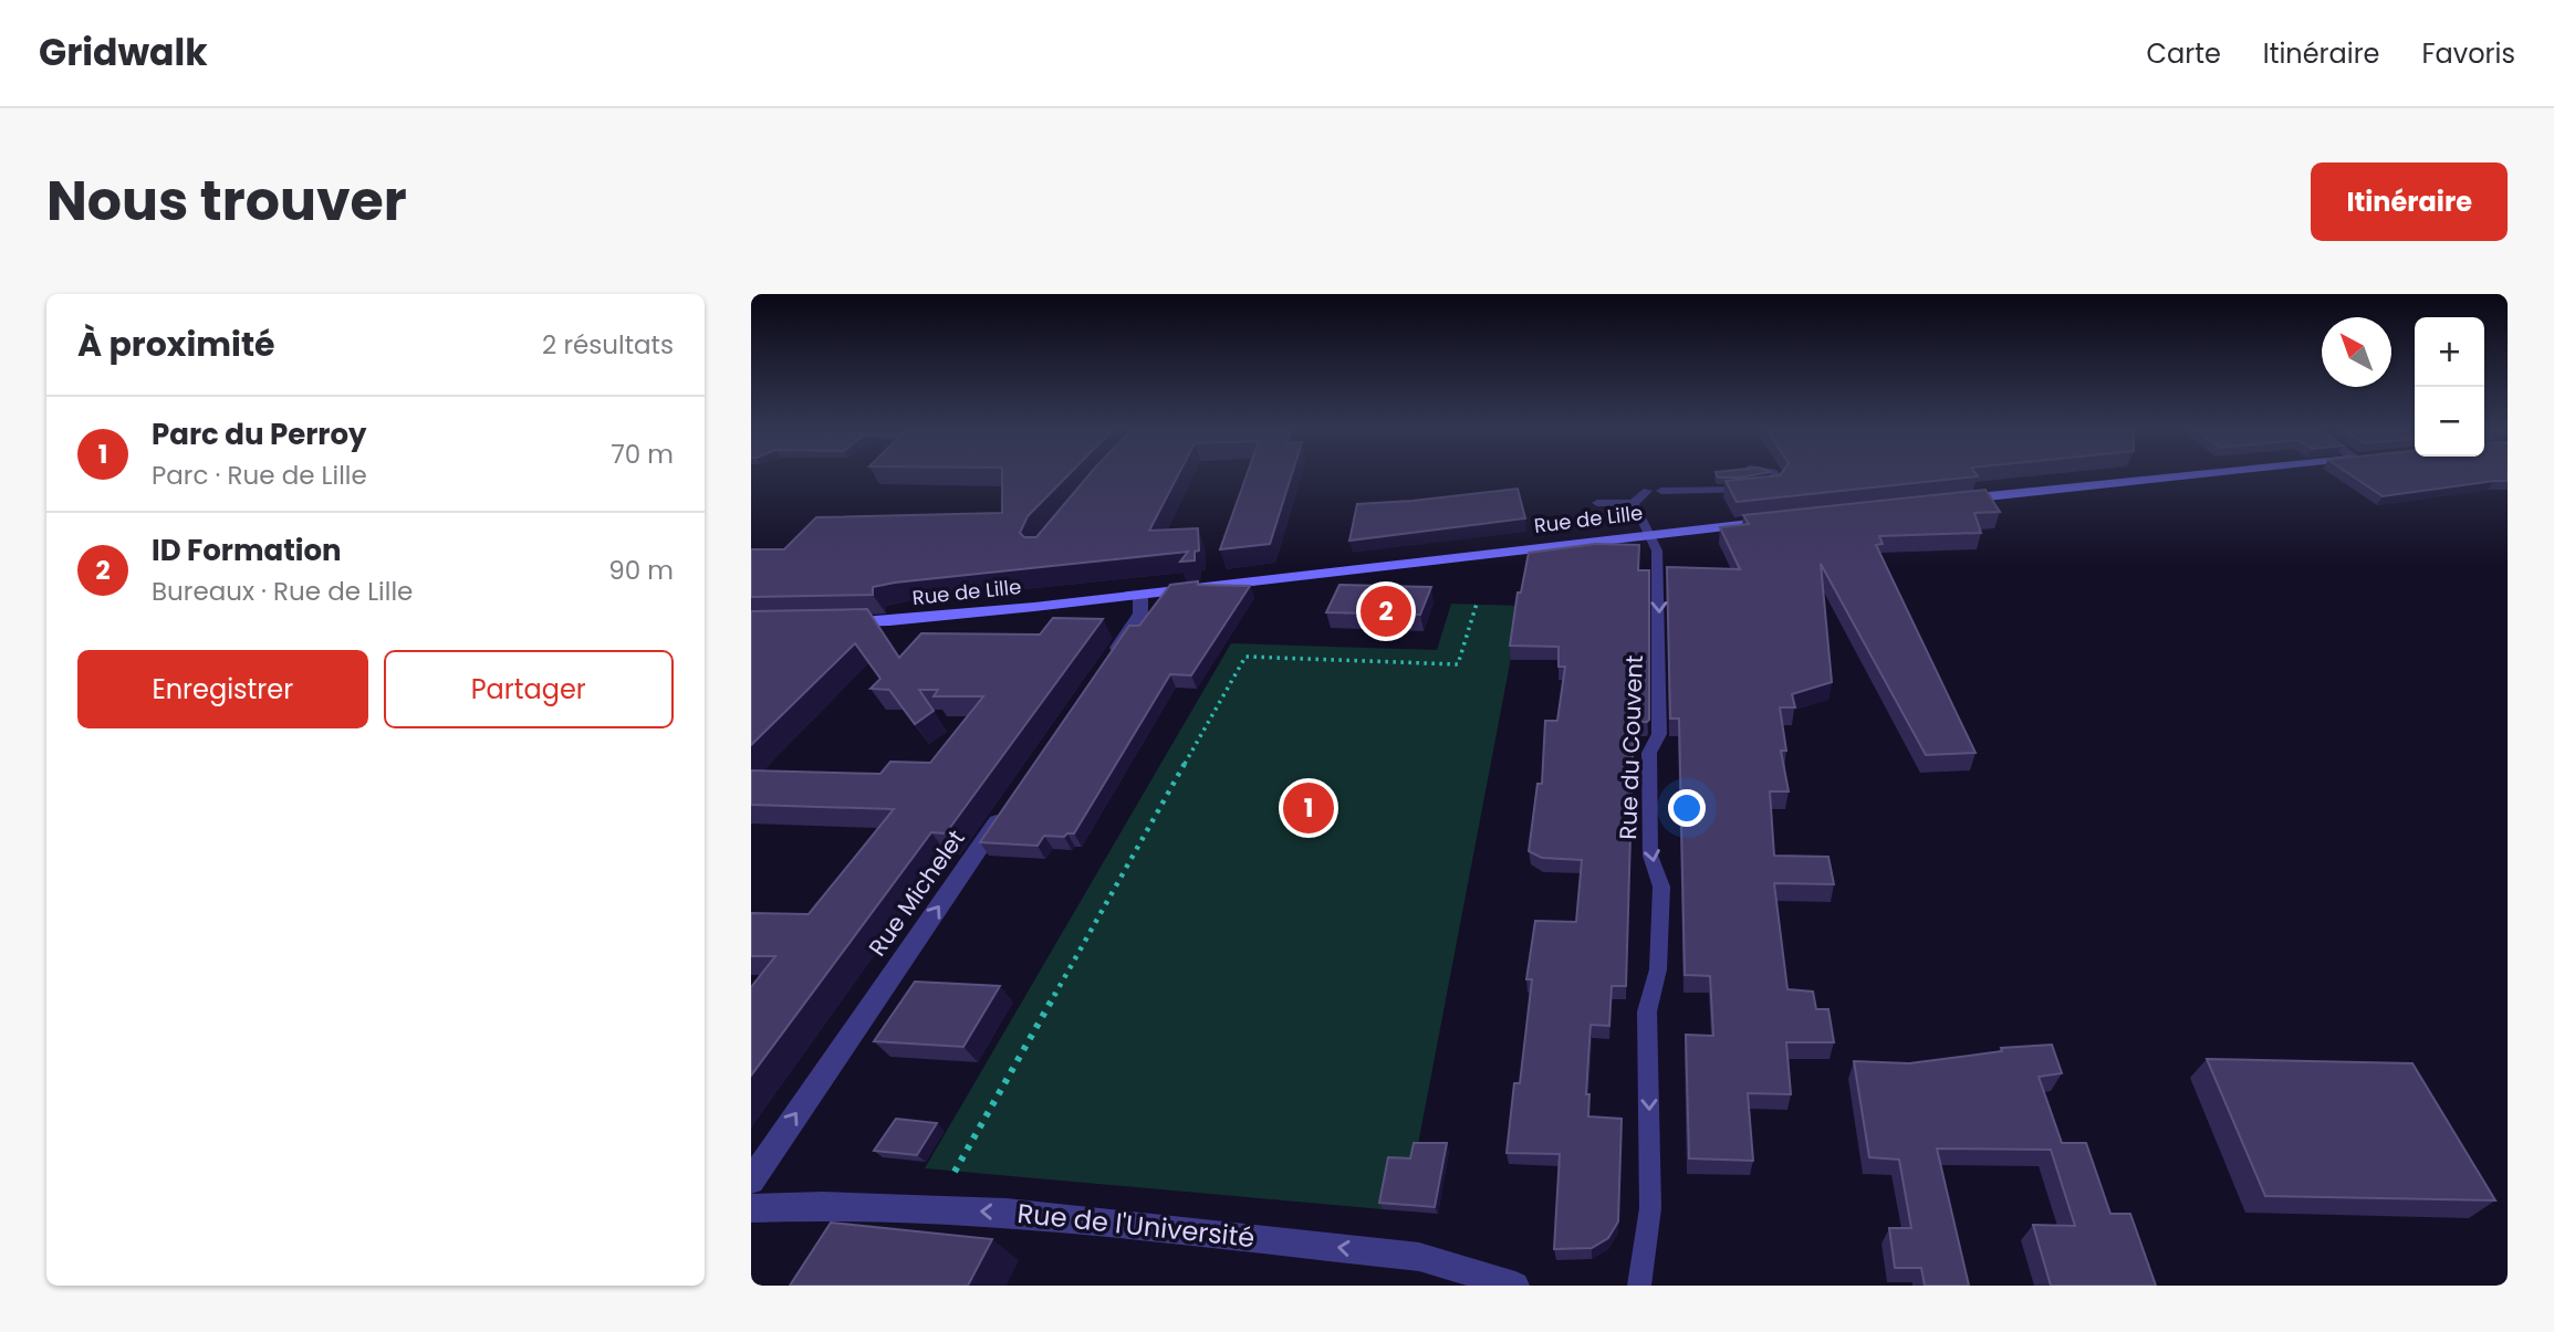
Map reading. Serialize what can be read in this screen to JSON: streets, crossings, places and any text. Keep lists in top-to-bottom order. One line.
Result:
{"streets":{"main road":["Rue de Lille"],"street":["Rue Michelet","Rue de l'Université"],"lane":["Rue du Couvent"]},"crossings":[["Rue de Lille","Rue du Couvent"]],"one_way":["Rue du Couvent","Rue Michelet","Rue de l'Université"],"north":"top left","page":{"header":"Gridwalk","nav":["Carte","Itinéraire","Favoris"],"title":"Nous trouver","buttons":["Itinéraire",["Enregistrer","Partager"]],"heading":["À proximité","2 résultats"],"map_buttons":["+","−"],"list":[{"mark":"1","name":"Parc du Perroy","note":"Parc · Rue de Lille","value":"70 m"},{"mark":"2","name":"ID Formation","note":"Bureaux · Rue de Lille","value":"90 m"}],"pins":["2","1"]}}
